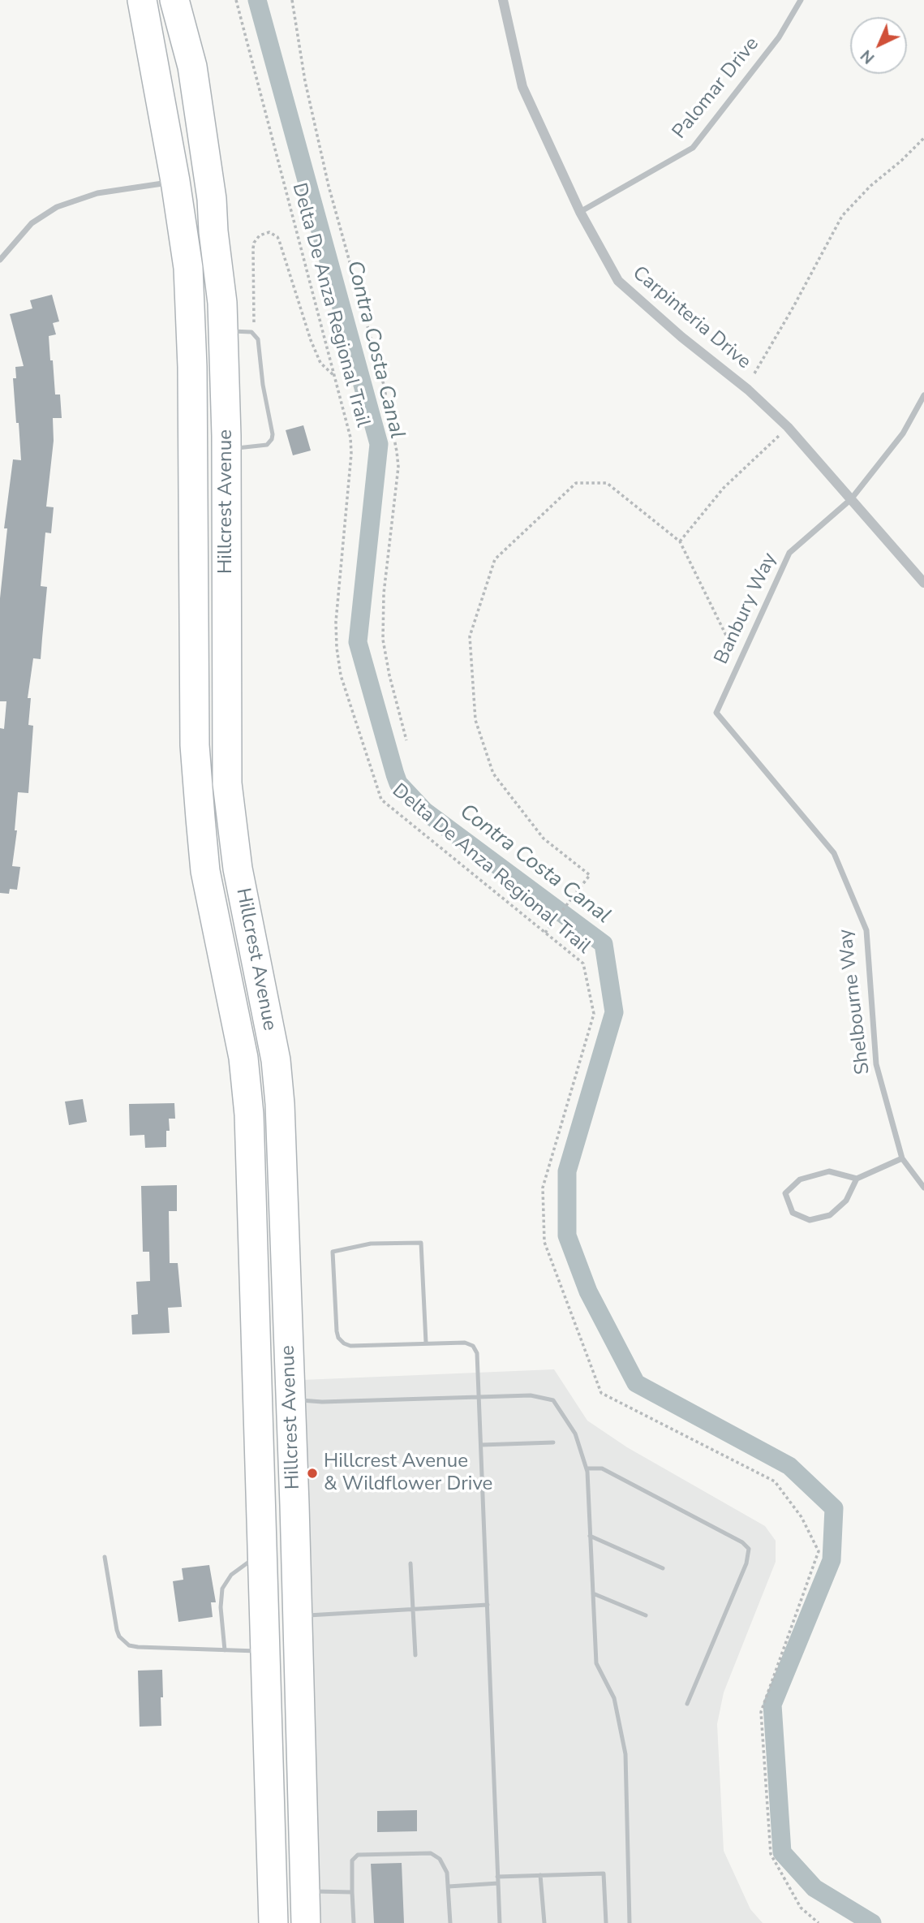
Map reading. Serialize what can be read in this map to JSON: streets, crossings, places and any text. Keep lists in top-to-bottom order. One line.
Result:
{"streets":{"main road":["Hillcrest Avenue"],"street":["Palomar Drive","Carpinteria Drive","Banbury Way","Shelbourne Way"],"path":["Delta De Anza Regional Trail"]},"crossings":[["Palomar Drive","Carpinteria Drive"],["Carpinteria Drive","Banbury Way"],["Banbury Way","Shelbourne Way"]],"water":["Contra Costa Canal"],"places":["Hillcrest Avenue & Wildflower Drive"],"north":"bottom left"}
